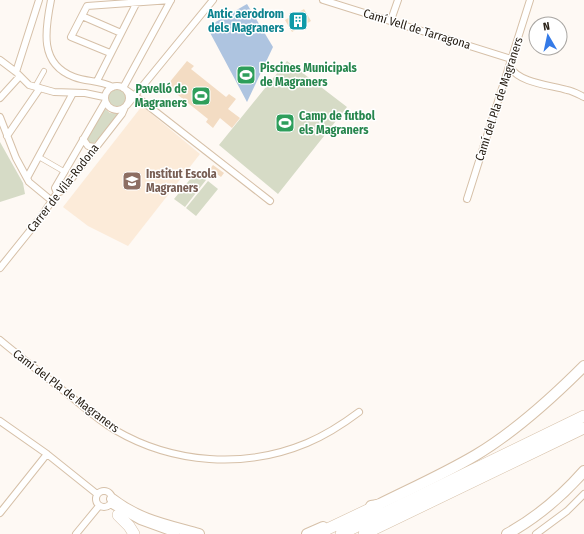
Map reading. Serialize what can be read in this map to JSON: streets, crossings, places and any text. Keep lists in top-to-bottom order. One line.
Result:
{"streets":{"street":["Camí Vell de Tarragona","Camí del Pla de Magraners","Carrer de Vila-Rodona"]},"crossings":[["Camí Vell de Tarragona","Camí del Pla de Magraners"]],"places":{"building":["Antic aeròdrom dels Magraners"],"sports":["Piscines Municipals de Magraners","Pavelló de Magraners","Camp de futbol els Magraners"],"school or university":["Institut Escola Magraners"]},"north":"top"}
